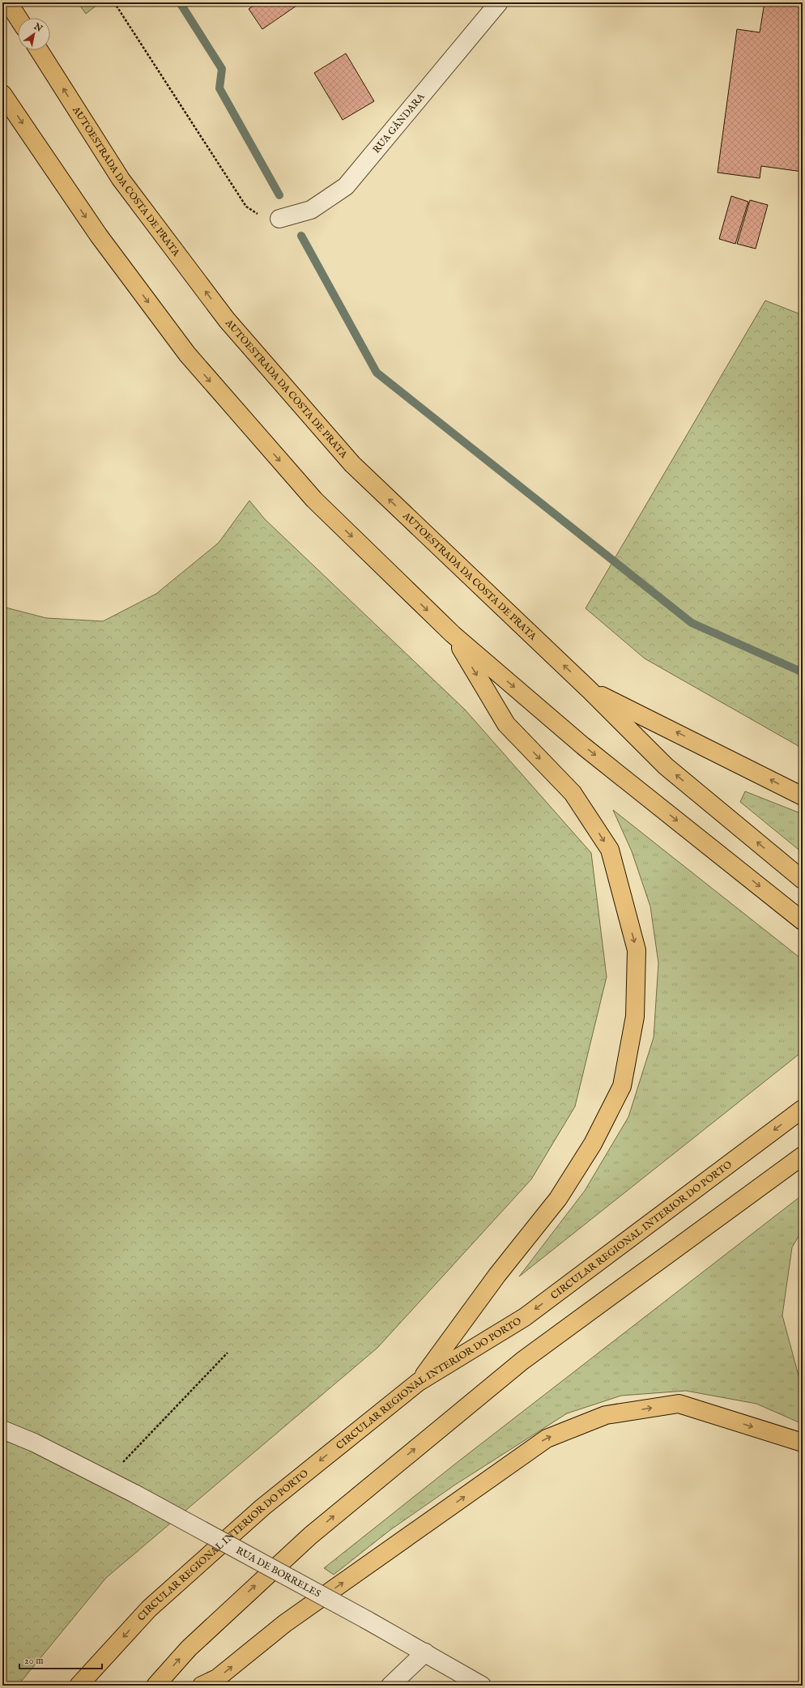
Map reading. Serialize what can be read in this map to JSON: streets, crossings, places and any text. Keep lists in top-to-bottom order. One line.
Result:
{"streets":{"highway":["AUTOESTRADA DA COSTA DE PRATA","CIRCULAR REGIONAL INTERIOR DO PORTO"],"street":["RUA GÂNDARA","RUA DE BORRELES"]},"scale_bar":"20 m","north":"top right"}
